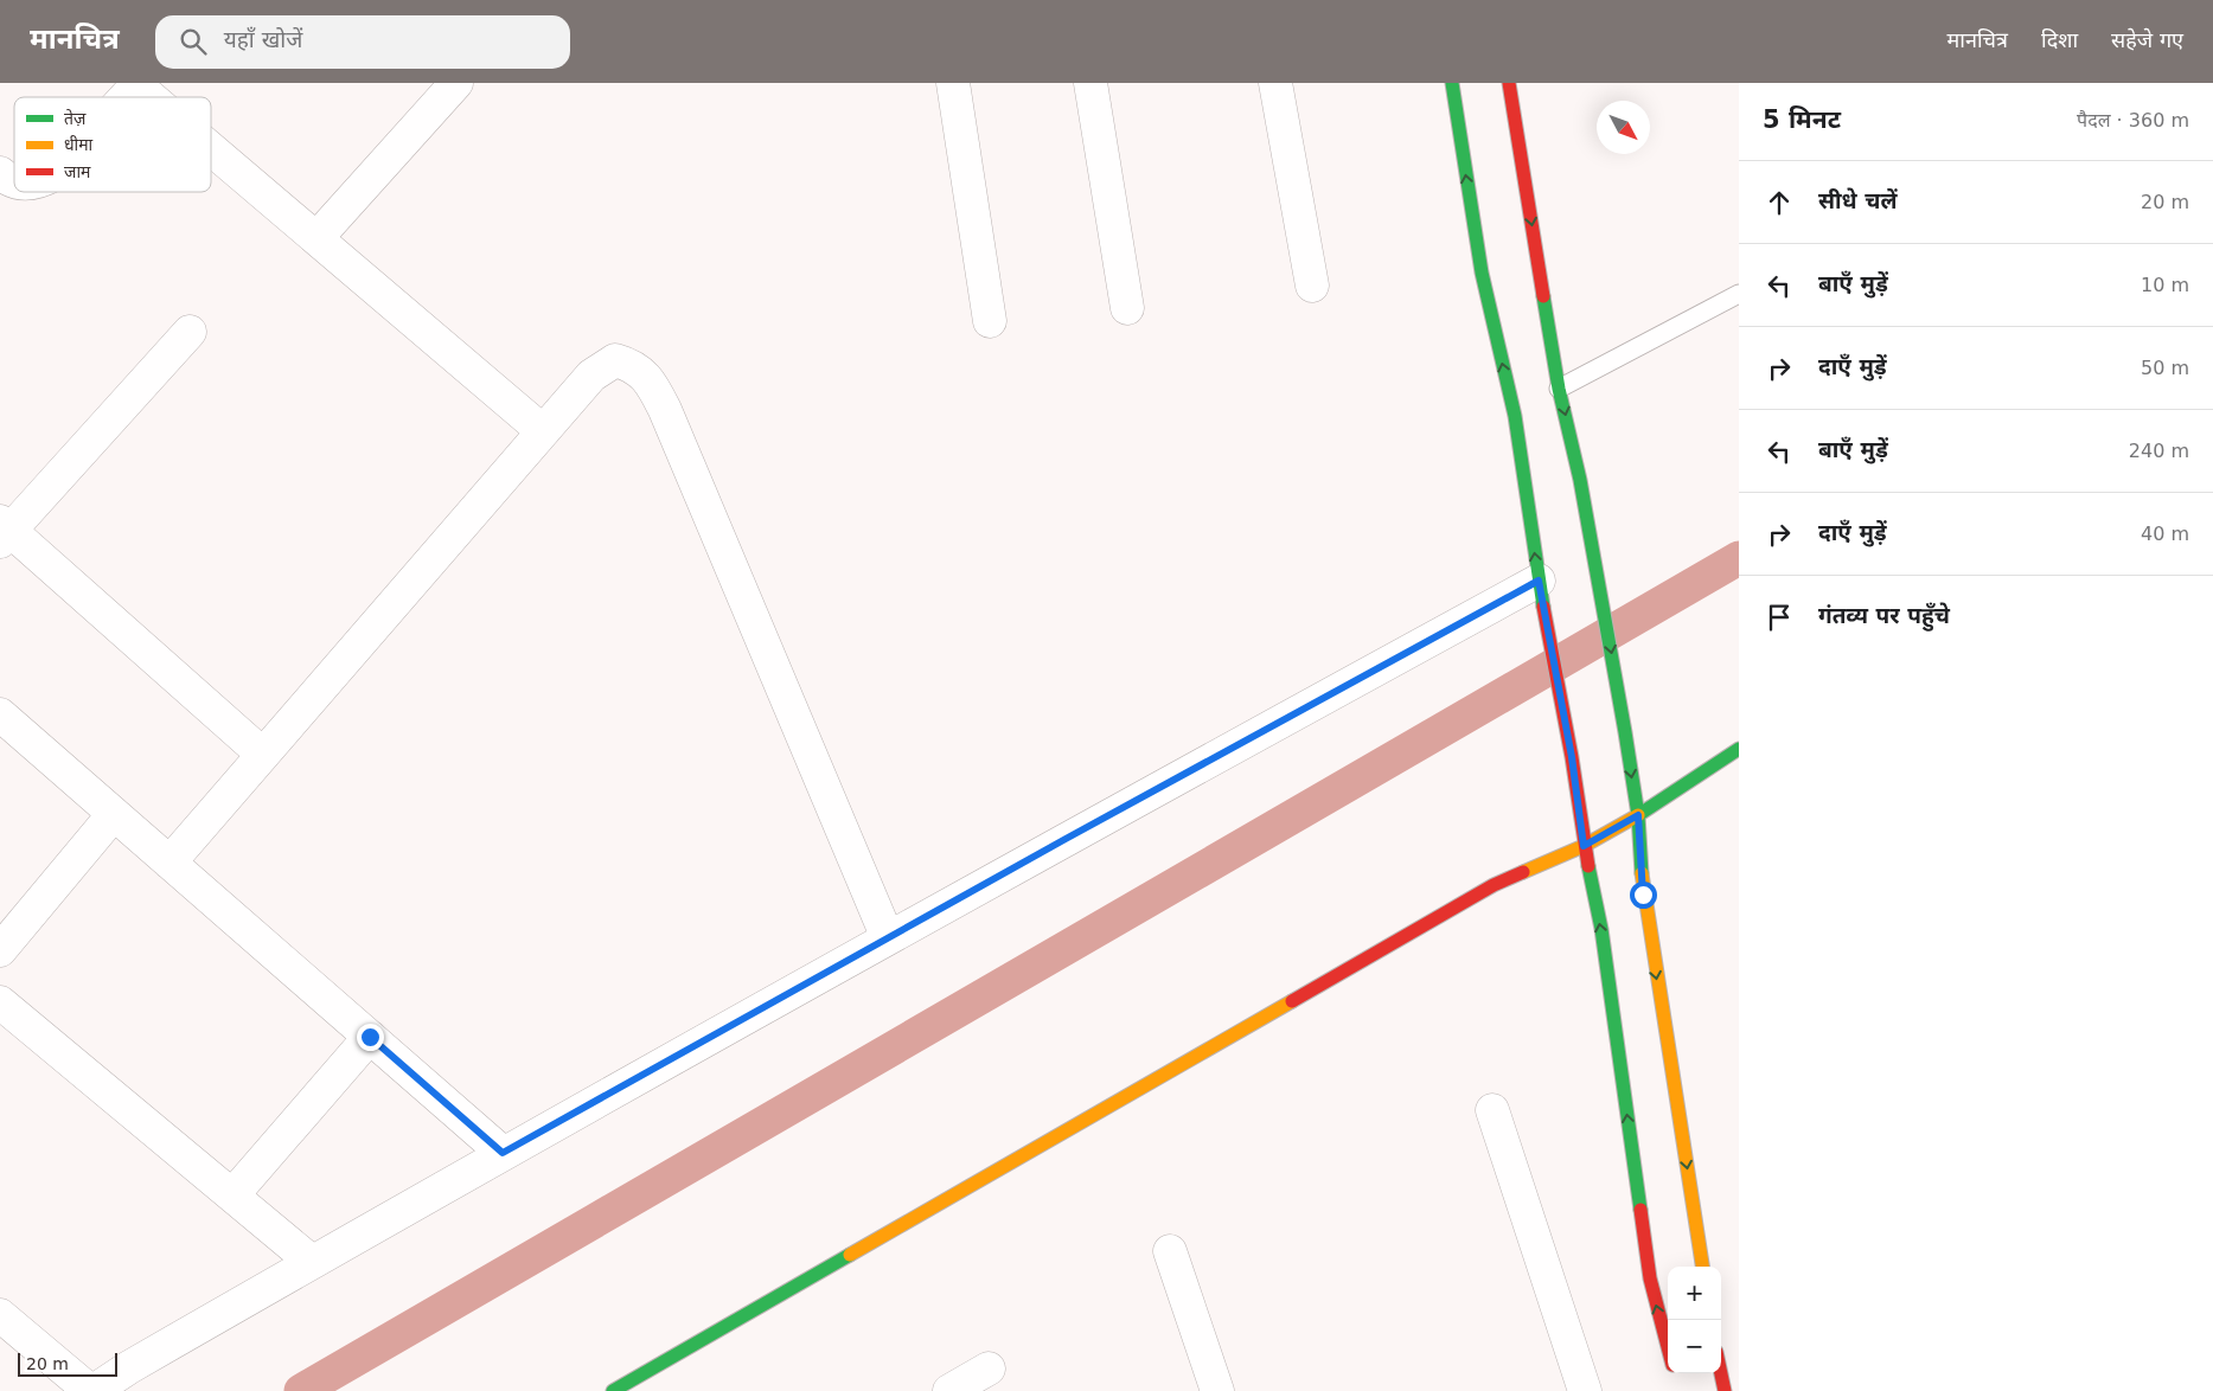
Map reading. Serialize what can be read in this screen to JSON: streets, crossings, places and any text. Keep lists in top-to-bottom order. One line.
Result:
{"legend":["तेज़","धीमा","जाम"],"scale_bar":"20 m","north":"bottom right","page":{"header":"मानचित्र","search":"यहाँ खोजें","nav":["मानचित्र","दिशा","सहेजे गए"],"heading":["5 मिनट","पैदल · 360 m"],"list":[["सीधे चलें","20 m"],["बाएँ मुड़ें","10 m"],["दाएँ मुड़ें","50 m"],["बाएँ मुड़ें","240 m"],["दाएँ मुड़ें","40 m"],"गंतव्य पर पहुँचे"],"map_buttons":["+","−"],"scale":"20 m"}}
